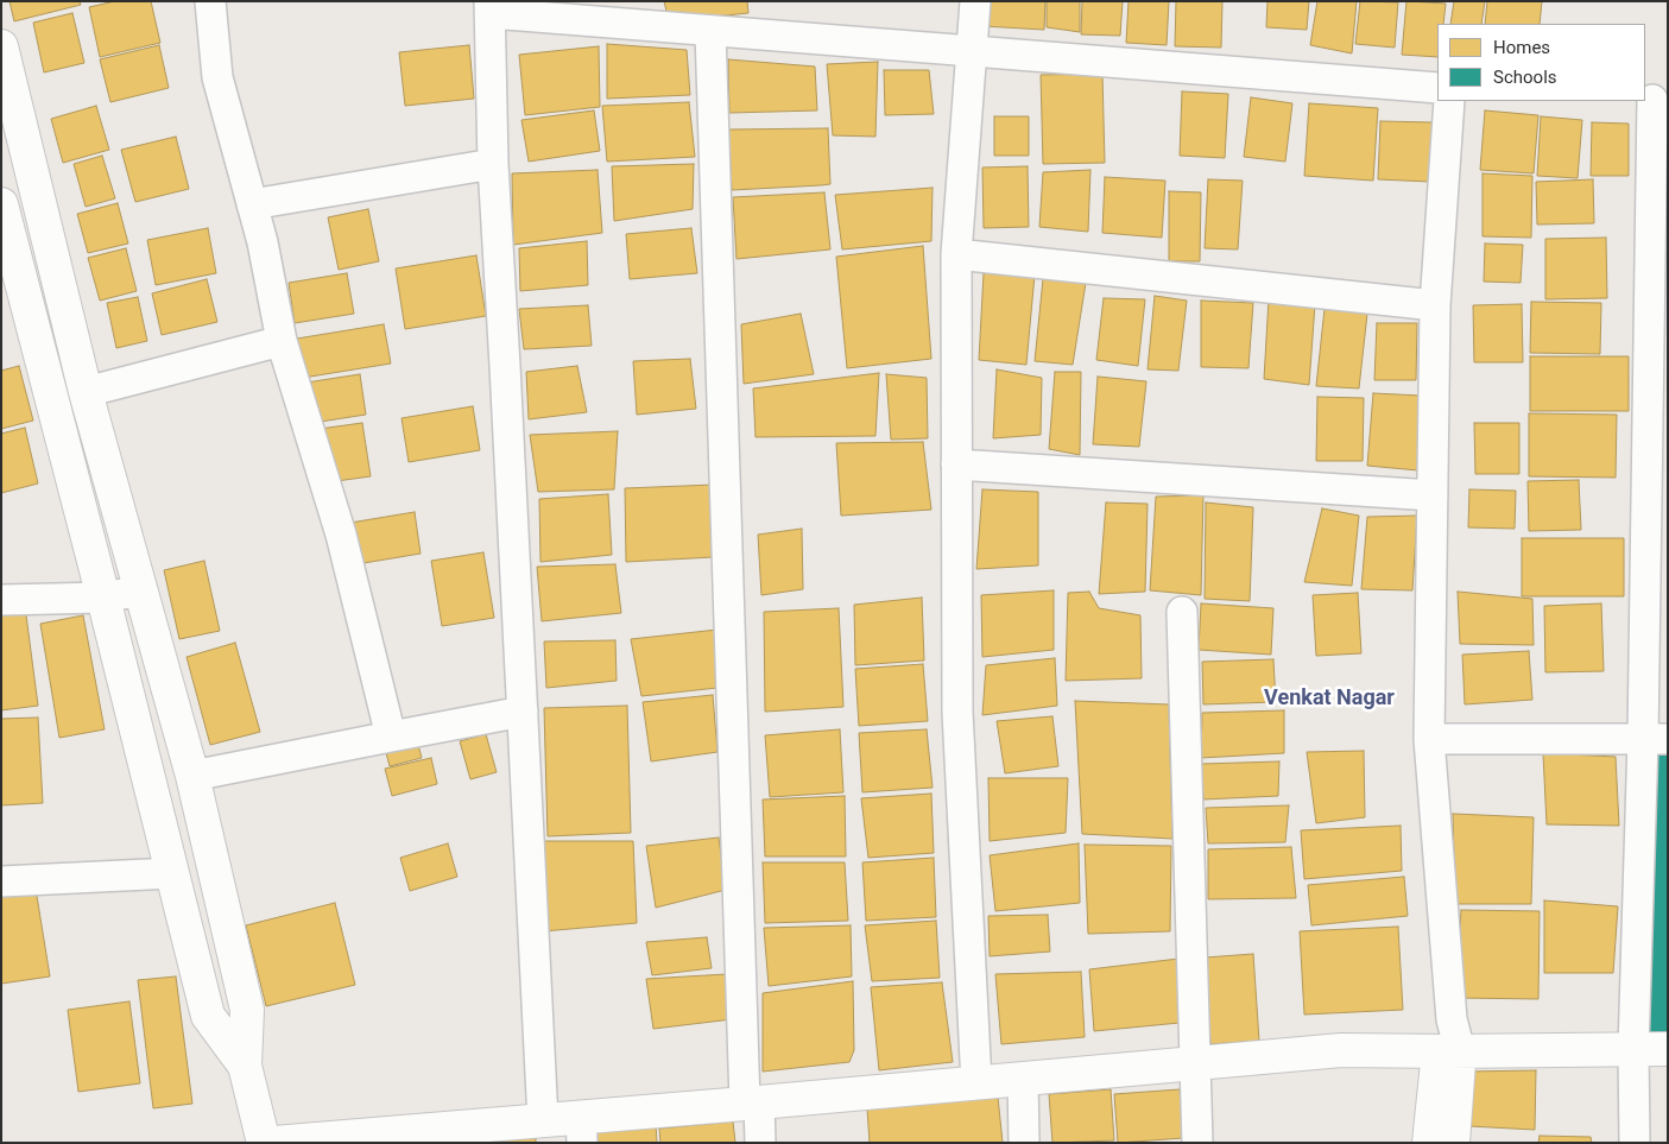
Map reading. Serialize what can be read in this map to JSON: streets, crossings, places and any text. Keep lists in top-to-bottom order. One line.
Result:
{"districts":["Venkat Nagar"],"legend":["Homes","Schools"]}
